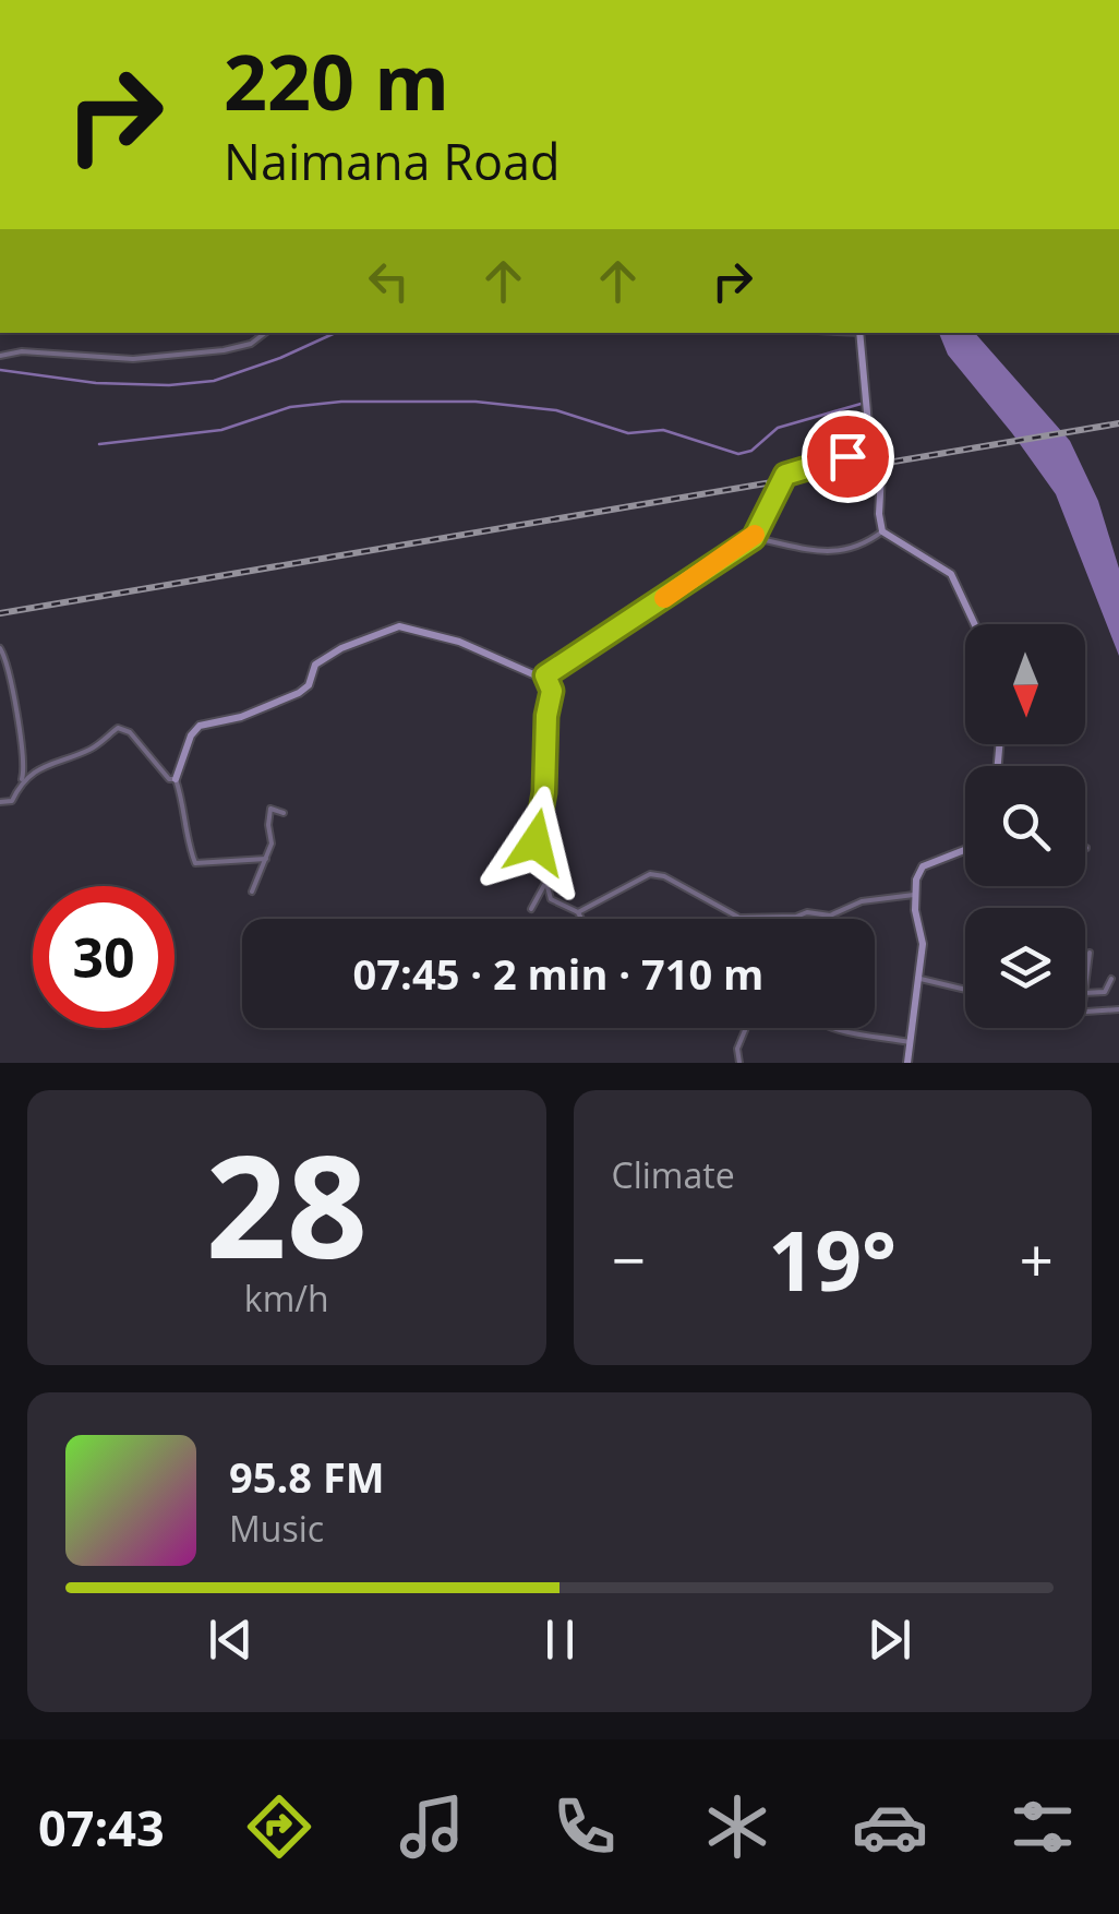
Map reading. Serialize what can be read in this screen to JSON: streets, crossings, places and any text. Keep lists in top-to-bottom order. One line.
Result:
{"north":"bottom","page":{"turn":["220 m","Naimana Road"],"limit":"30","trip":"07:45 · 2 min · 710 m","tile":[["28","km/h"],"Climate"],"heat":["−","19°","+"],"song":["95.8 FM","Music"],"tabs":"07:43"}}
